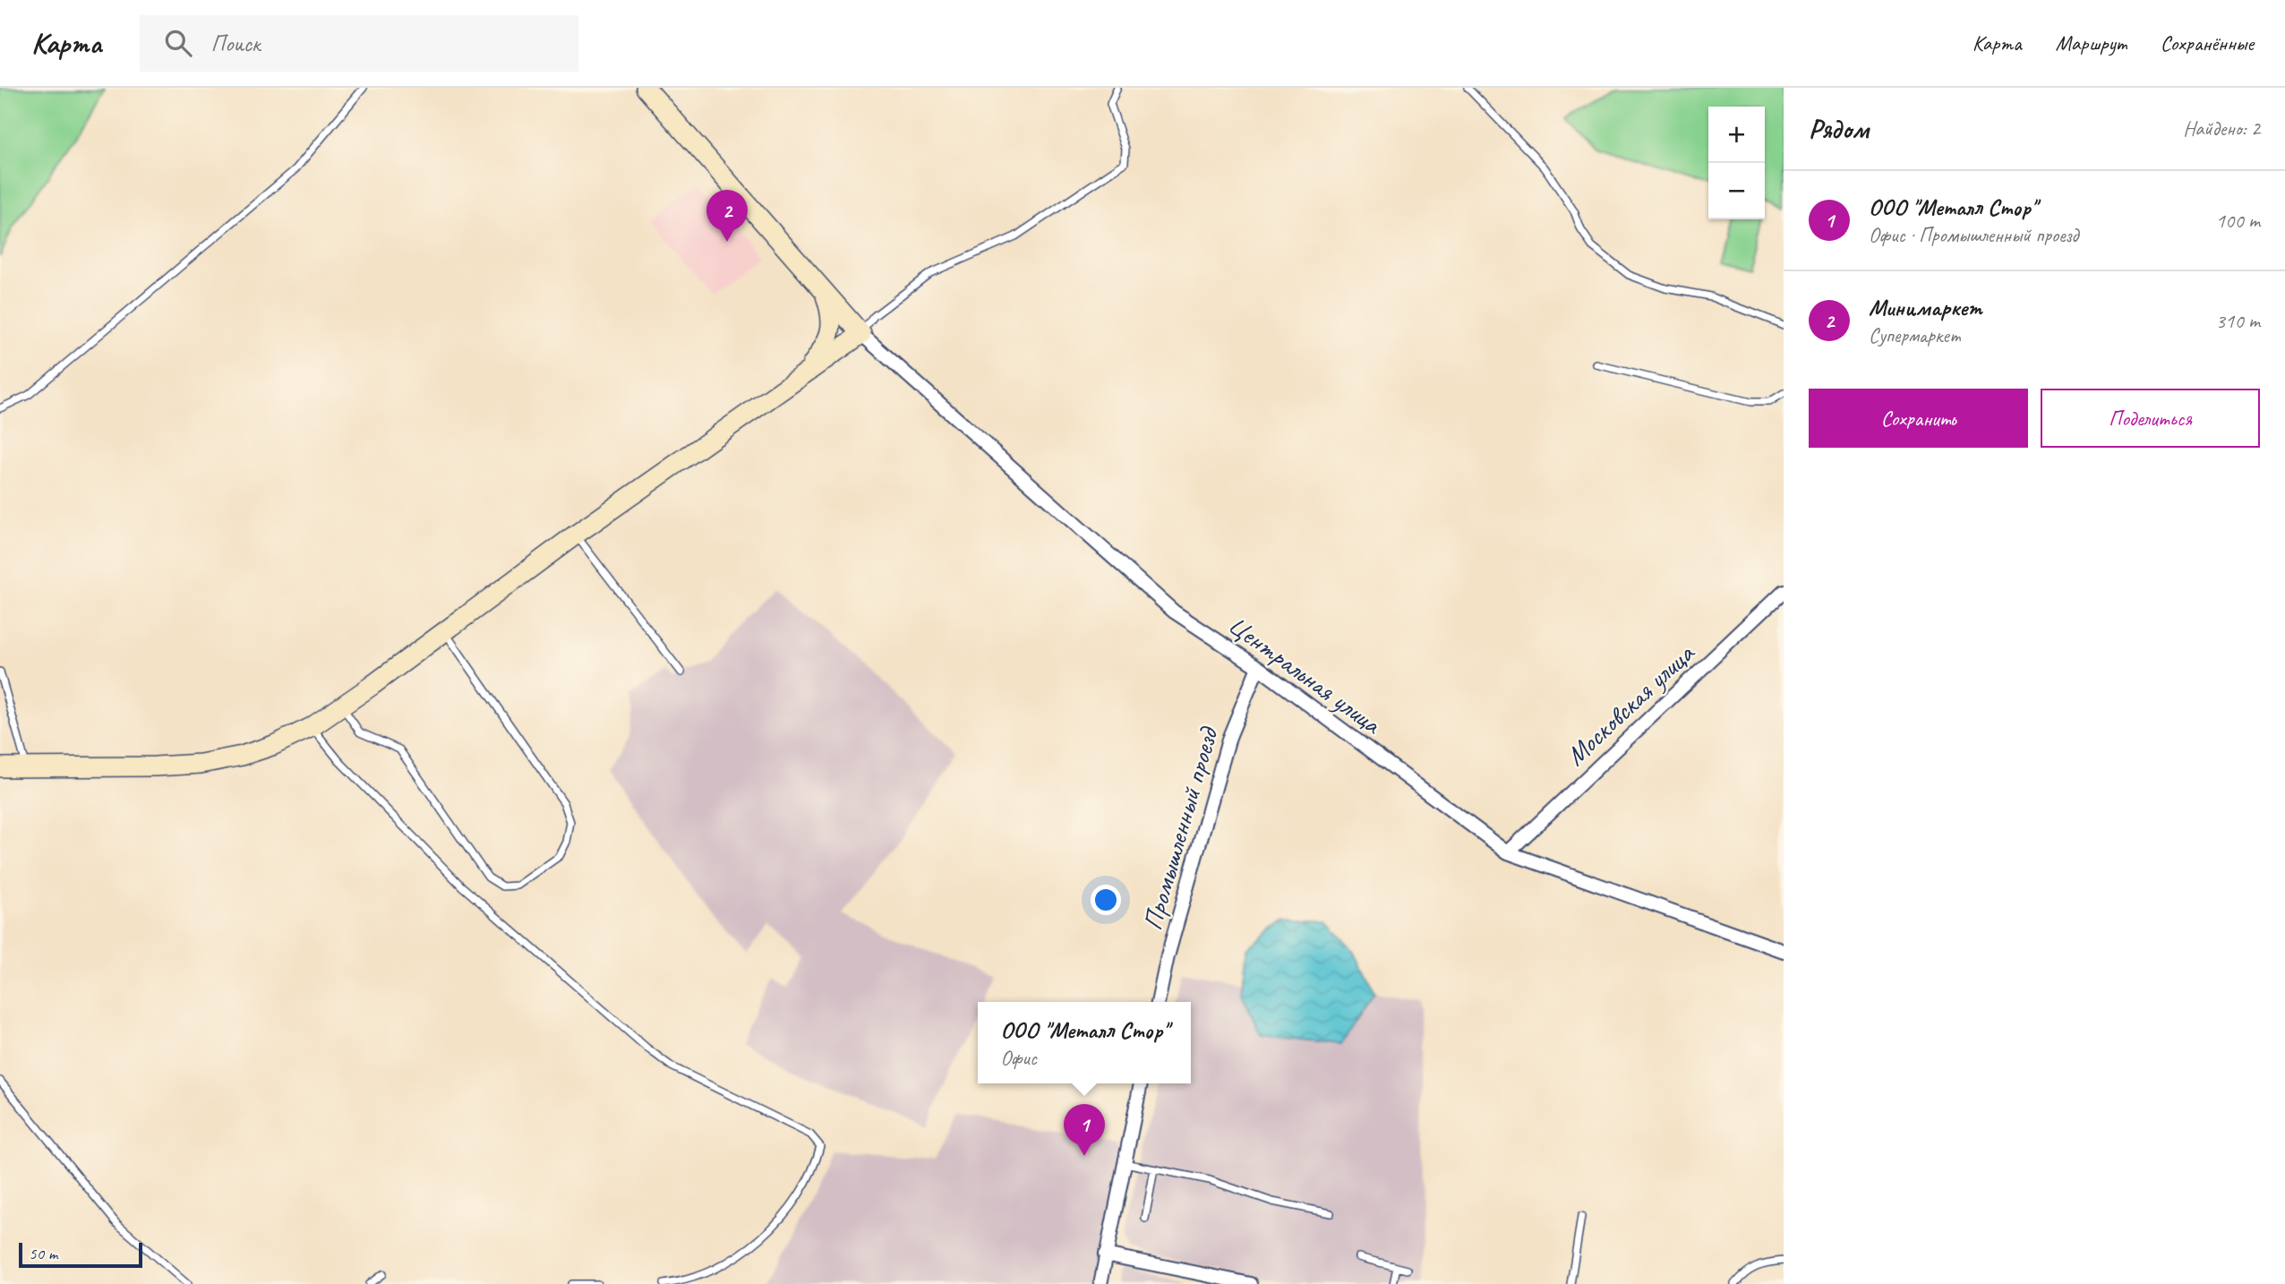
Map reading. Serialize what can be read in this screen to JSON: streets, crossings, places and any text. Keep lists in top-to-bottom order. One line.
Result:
{"streets":{"street":["Центральная улица","Московская улица","Промышленный проезд"]},"crossings":[["Центральная улица","Московская улица"],["Центральная улица","Промышленный проезд"]],"scale_bar":"50 m","page":{"header":"Карта","search":"Поиск","nav":["Карта","Маршрут","Сохранённые"],"heading":["Рядом","Найдено: 2"],"map_buttons":["+","−"],"list":[{"mark":"1","name":"ООО \"Металл Стор\"","note":"Офис · Промышленный проезд","value":"100 m"},{"mark":"2","name":"Минимаркет","note":"Супермаркет","value":"310 m"}],"pins":["2","1"],"buttons":["Сохранить","Поделиться"],"popup":["ООО \"Металл Стор\"","Офис"],"scale":"50 m"}}
